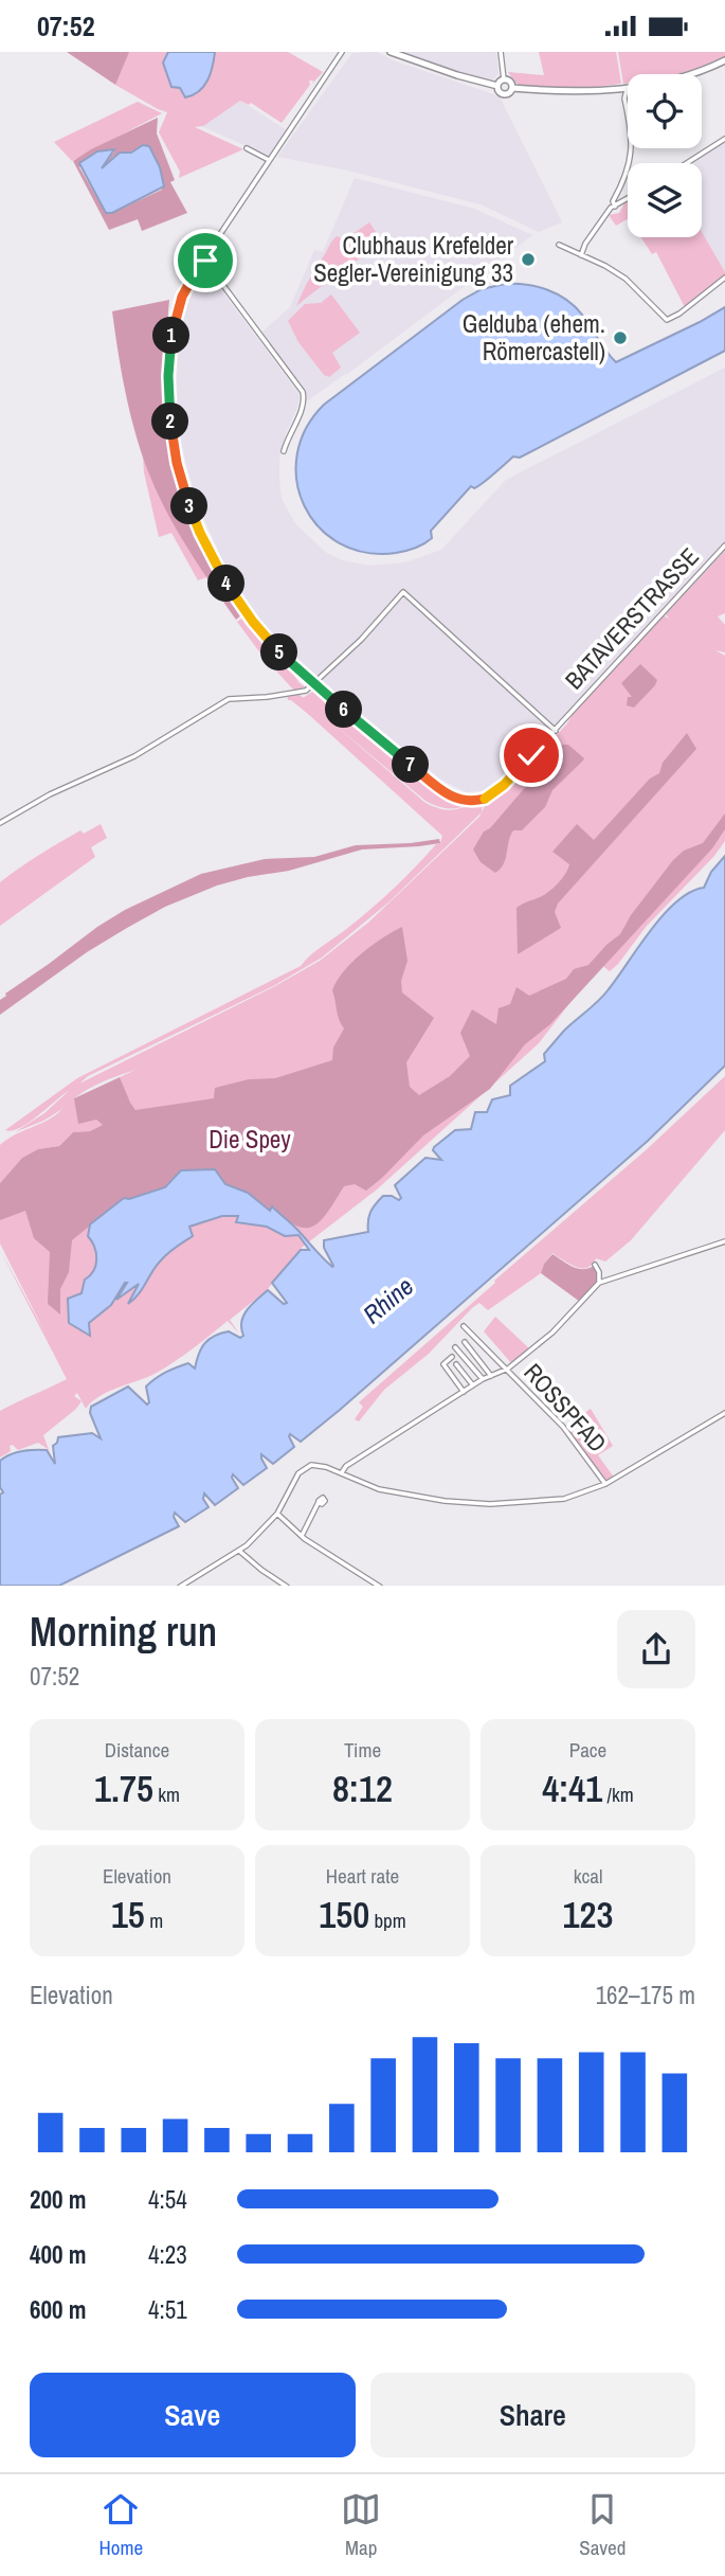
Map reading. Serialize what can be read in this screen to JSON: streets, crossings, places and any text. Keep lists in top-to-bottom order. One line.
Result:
{"streets":{"street":["BATAVERSTRASSE","ROSSPFAD"]},"water":["Rhine"],"parks":["Die Spey"],"places":["Clubhaus Krefelder Segler-Vereinigung 33","Gelduba (ehem. Römercastell)"],"page":{"status":"07:52","pins":["1","2","3","4","5","6","7"],"heading":["Morning run","07:52"],"stats":[["Distance","1.75 km"],["Time","8:12"],["Pace","4:41 /km"],["Elevation","15 m"],["Heart rate","150 bpm"],["kcal","123"]],"chart":["Elevation","162–175 m"],"list":[{"name":"200 m","note":"4:54"},{"name":"400 m","note":"4:23"},{"name":"600 m","note":"4:51"}],"buttons":["Save","Share"],"tabs":["Home","Map","Saved"]}}
